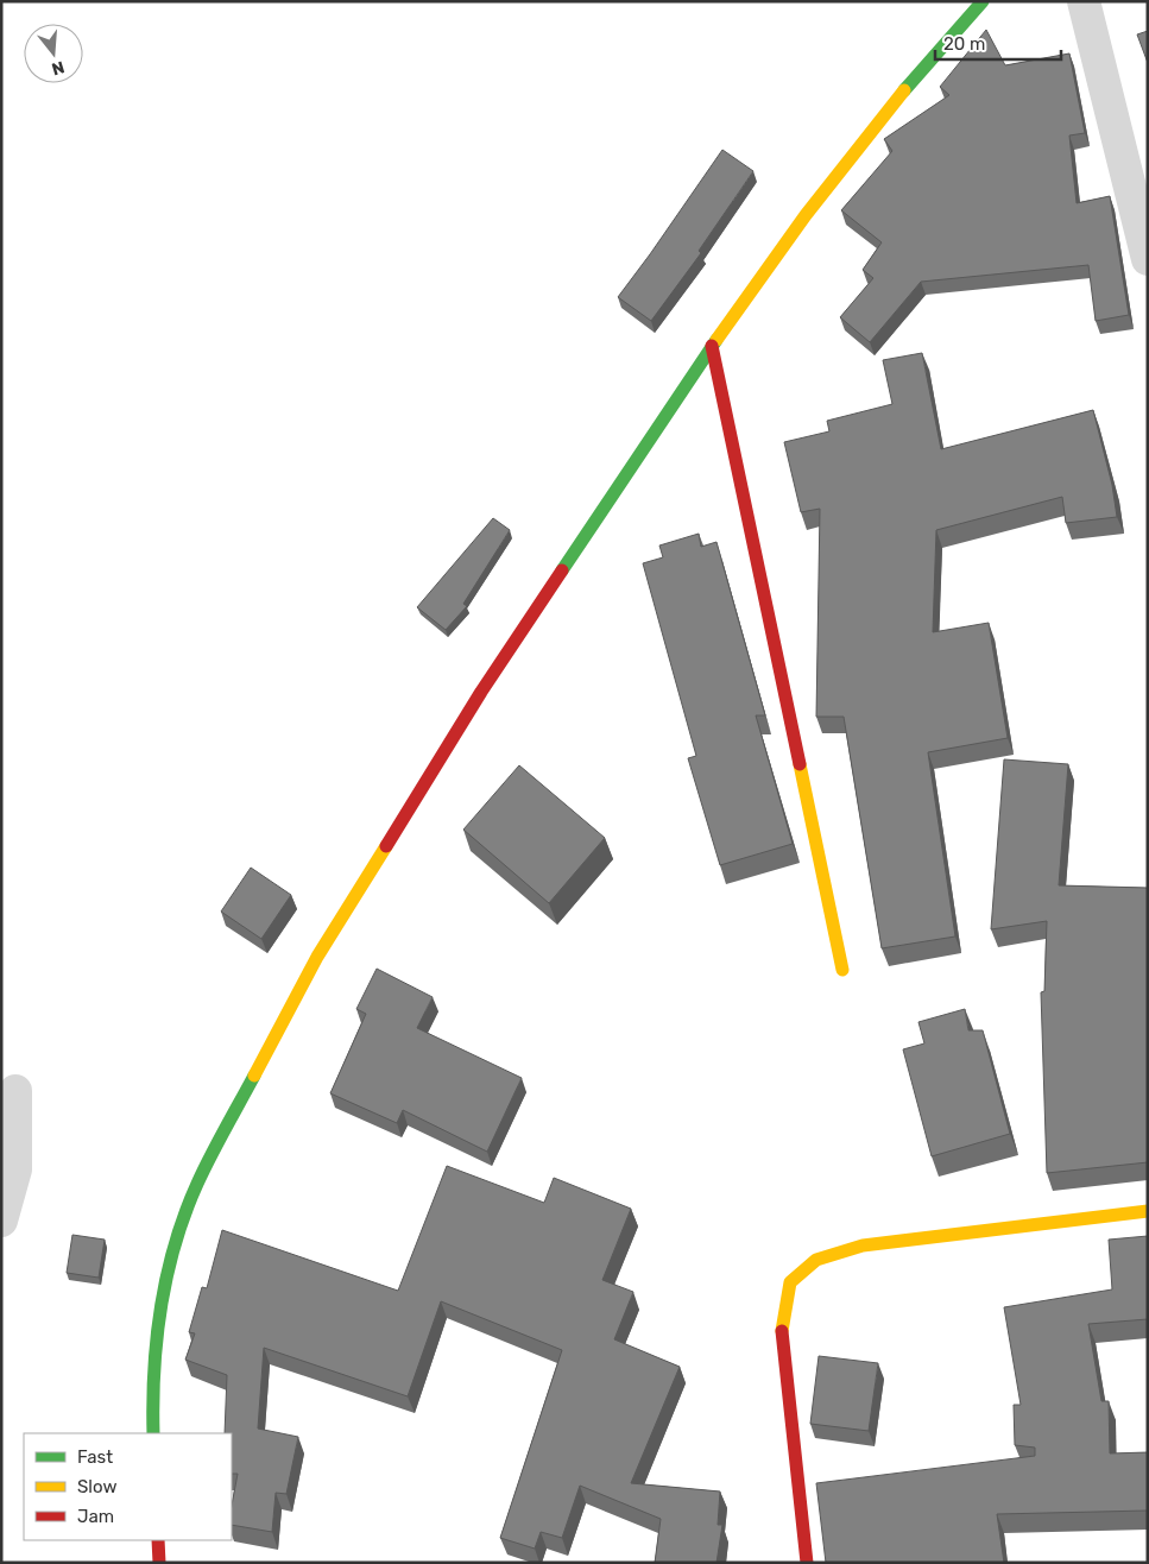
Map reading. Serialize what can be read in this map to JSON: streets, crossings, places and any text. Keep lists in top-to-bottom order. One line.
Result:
{"legend":["Fast","Slow","Jam"],"scale_bar":"20 m","north":"bottom"}
